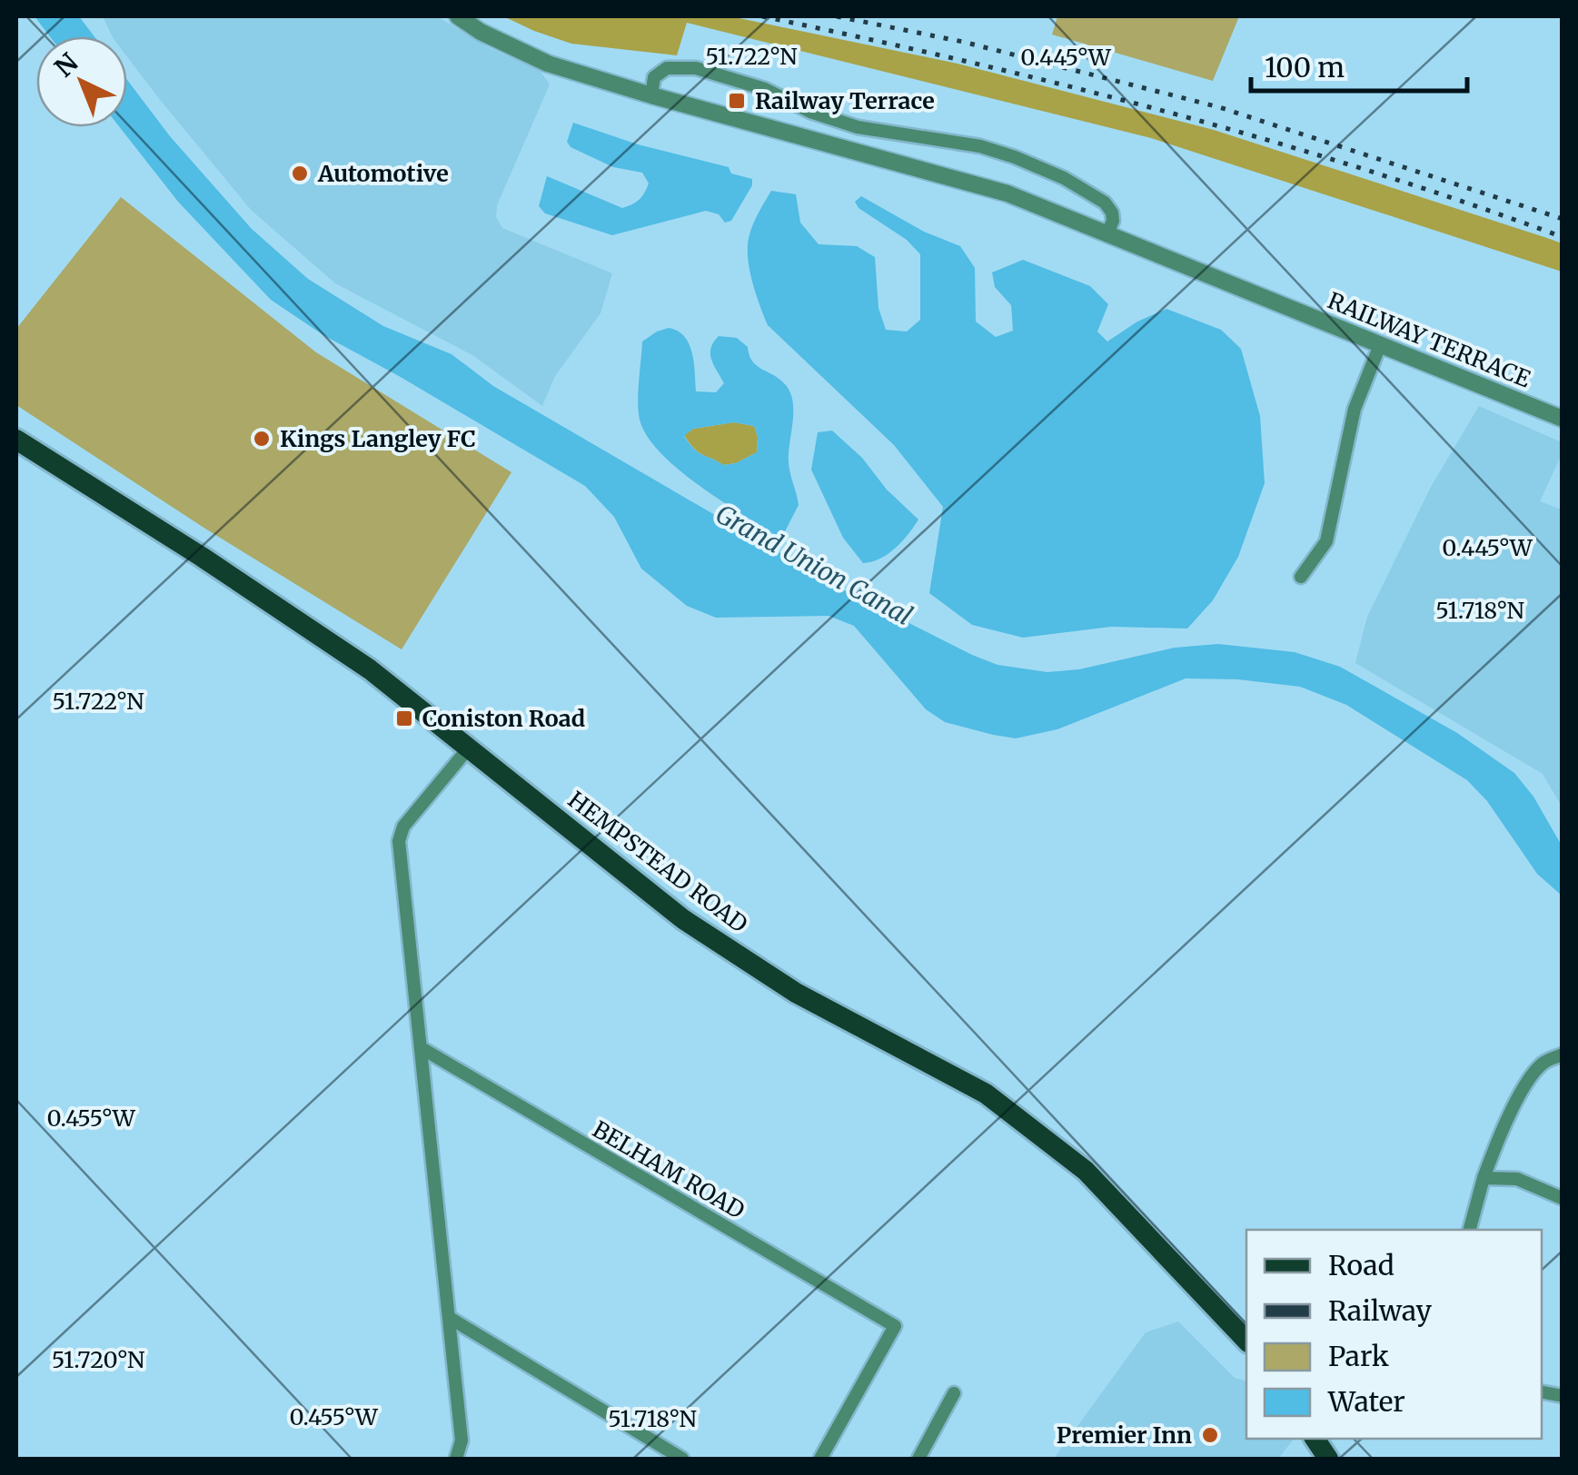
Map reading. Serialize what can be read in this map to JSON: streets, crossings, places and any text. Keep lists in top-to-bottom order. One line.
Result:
{"streets":{"main road":["HEMPSTEAD ROAD"],"street":["RAILWAY TERRACE","BELHAM ROAD"]},"water":["Grand Union Canal"],"places":{"transit":["Railway Terrace","Coniston Road"],"other":["Automotive","Kings Langley FC","Premier Inn"]},"legend":["Road","Railway","Park","Water"],"scale_bar":"100 m","north":"top left","coordinates":["51.722°N","0.445°W","51.718°N","0.455°W","51.720°N"]}
